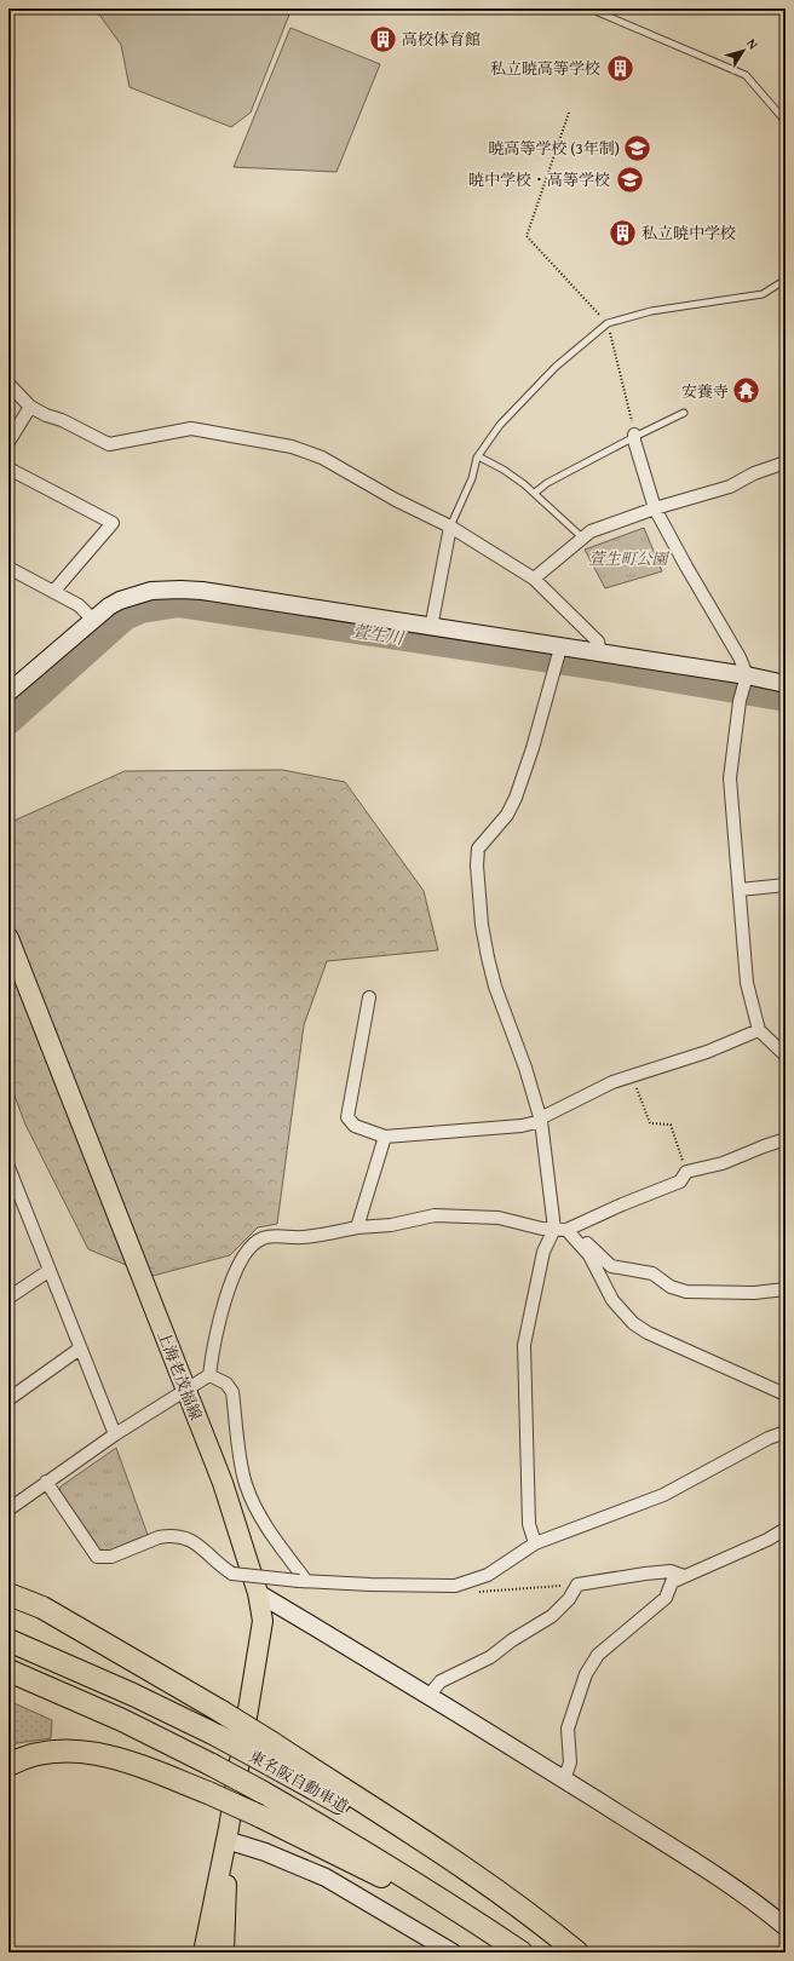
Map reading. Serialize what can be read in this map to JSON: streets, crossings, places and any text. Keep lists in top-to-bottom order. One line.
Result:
{"streets":{"highway":["東名阪自動車道"],"main road":["上海老茂福線"]},"water":["萱生川"],"parks":["萱生町公園"],"places":{"building":["高校体育館","私立暁高等学校","私立暁中学校"],"school or university":["暁高等学校 (3年制)","暁中学校・高等学校"],"temple":["安養寺"]},"north":"top right"}
